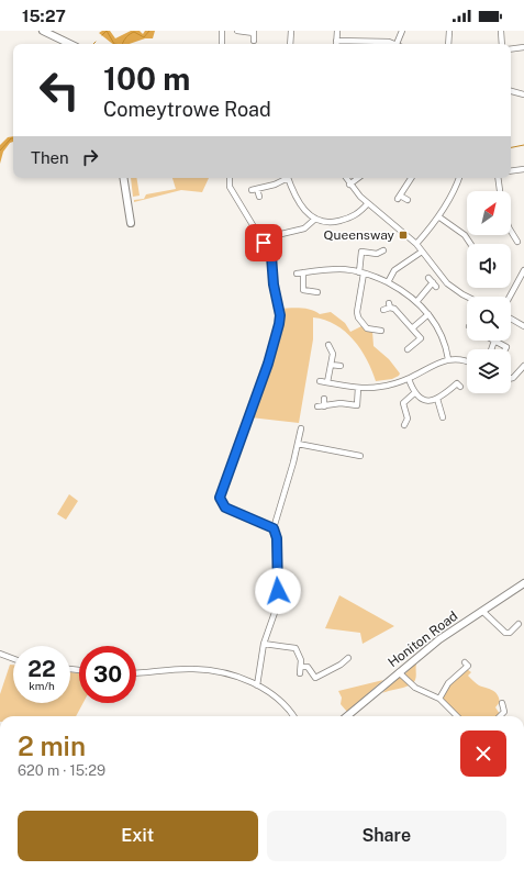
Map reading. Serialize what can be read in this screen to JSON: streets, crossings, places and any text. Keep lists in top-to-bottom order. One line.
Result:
{"streets":{"street":["Honiton Road"]},"places":{"transit":["Queensway"]},"north":"top right","page":{"status":"15:27","turn":["100 m","Comeytrowe Road"],"then":"Then","speed":"22 km/h","limit":"30","heading":["2 min","620 m · 15:29"],"buttons":["Exit","Share"]}}
